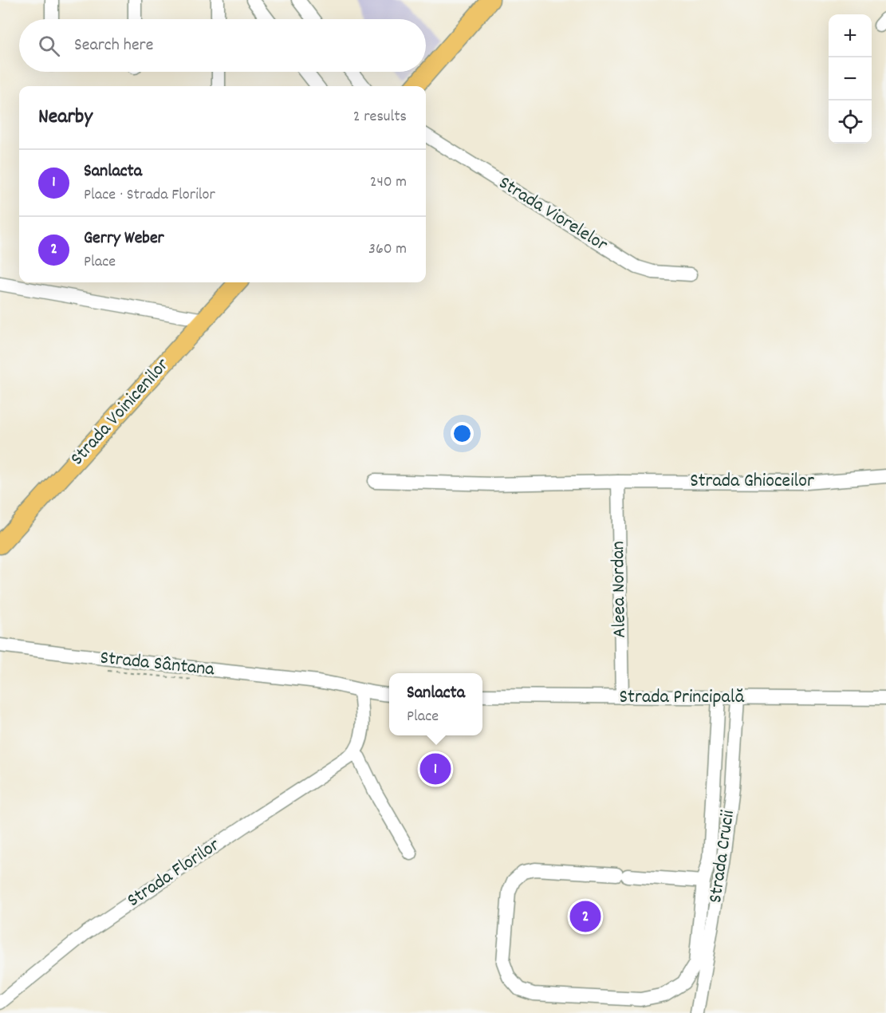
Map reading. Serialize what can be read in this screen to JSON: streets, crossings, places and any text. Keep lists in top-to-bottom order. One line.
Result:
{"streets":{"main road":["Strada Voinicenilor"],"street":["Strada Viorelelor","Strada Ghioceilor","Aleea Nordan","Strada Sântana","Strada Principală","Strada Crucii","Strada Florilor"]},"crossings":[["Strada Ghioceilor","Aleea Nordan"],["Aleea Nordan","Strada Principală"],["Strada Principală","Strada Crucii"]],"page":{"map_buttons":["+","−"],"search":"Search here","heading":["Nearby","2 results"],"list":[{"mark":"1","name":"Sanlacta","note":"Place · Strada Florilor","value":"240 m"},{"mark":"2","name":"Gerry Weber","note":"Place","value":"360 m"}],"popup":["Sanlacta","Place"],"pins":["1","2"]}}
